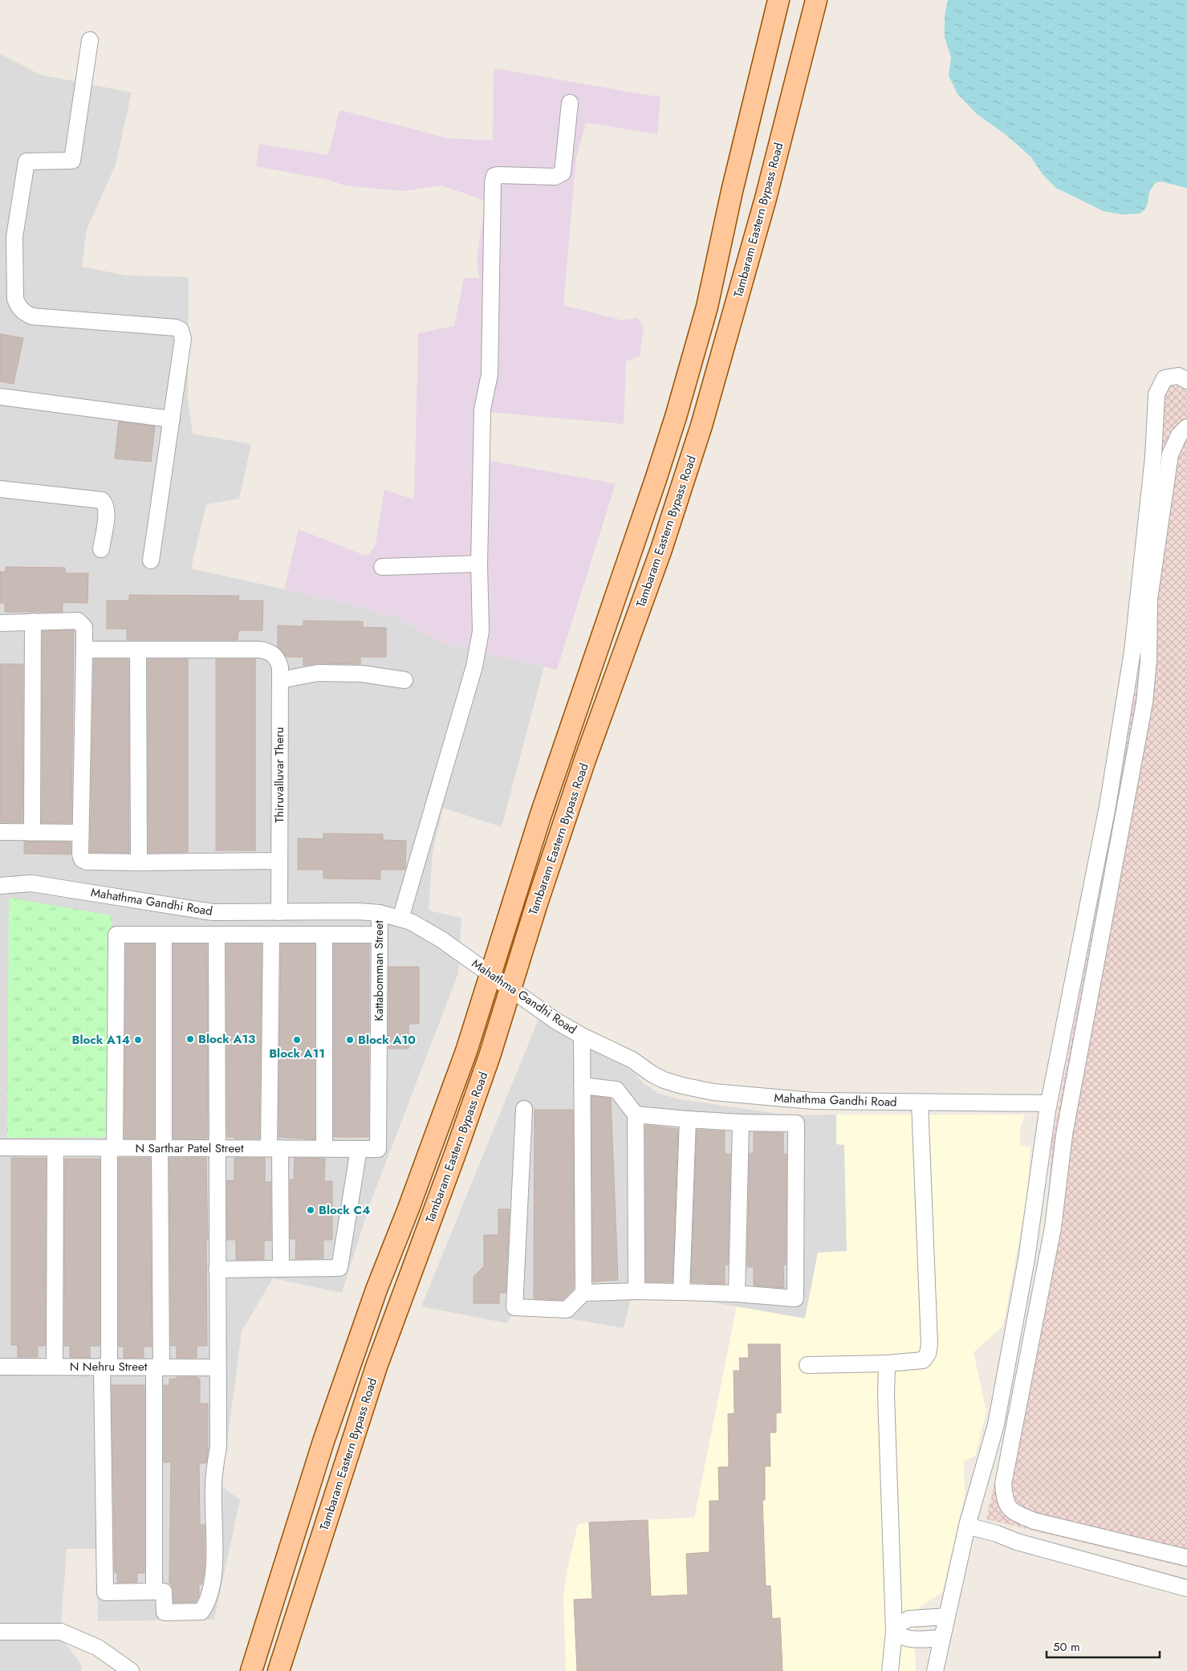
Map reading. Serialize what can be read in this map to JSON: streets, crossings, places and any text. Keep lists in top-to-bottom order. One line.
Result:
{"streets":{"main road":["Tambaram Eastern Bypass Road"],"street":["Thiruvalluvar Theru","Mahathma Gandhi Road","Kattabomman Street","N Sarthar Patel Street","N Nehru Street"]},"crossings":[["Tambaram Eastern Bypass Road","Mahathma Gandhi Road"],["Thiruvalluvar Theru","Mahathma Gandhi Road"],["Mahathma Gandhi Road","Kattabomman Street"],["Kattabomman Street","N Sarthar Patel Street"]],"places":["Block A13","Block A14","Block A11","Block A10","Block C4"],"scale_bar":"50 m"}
